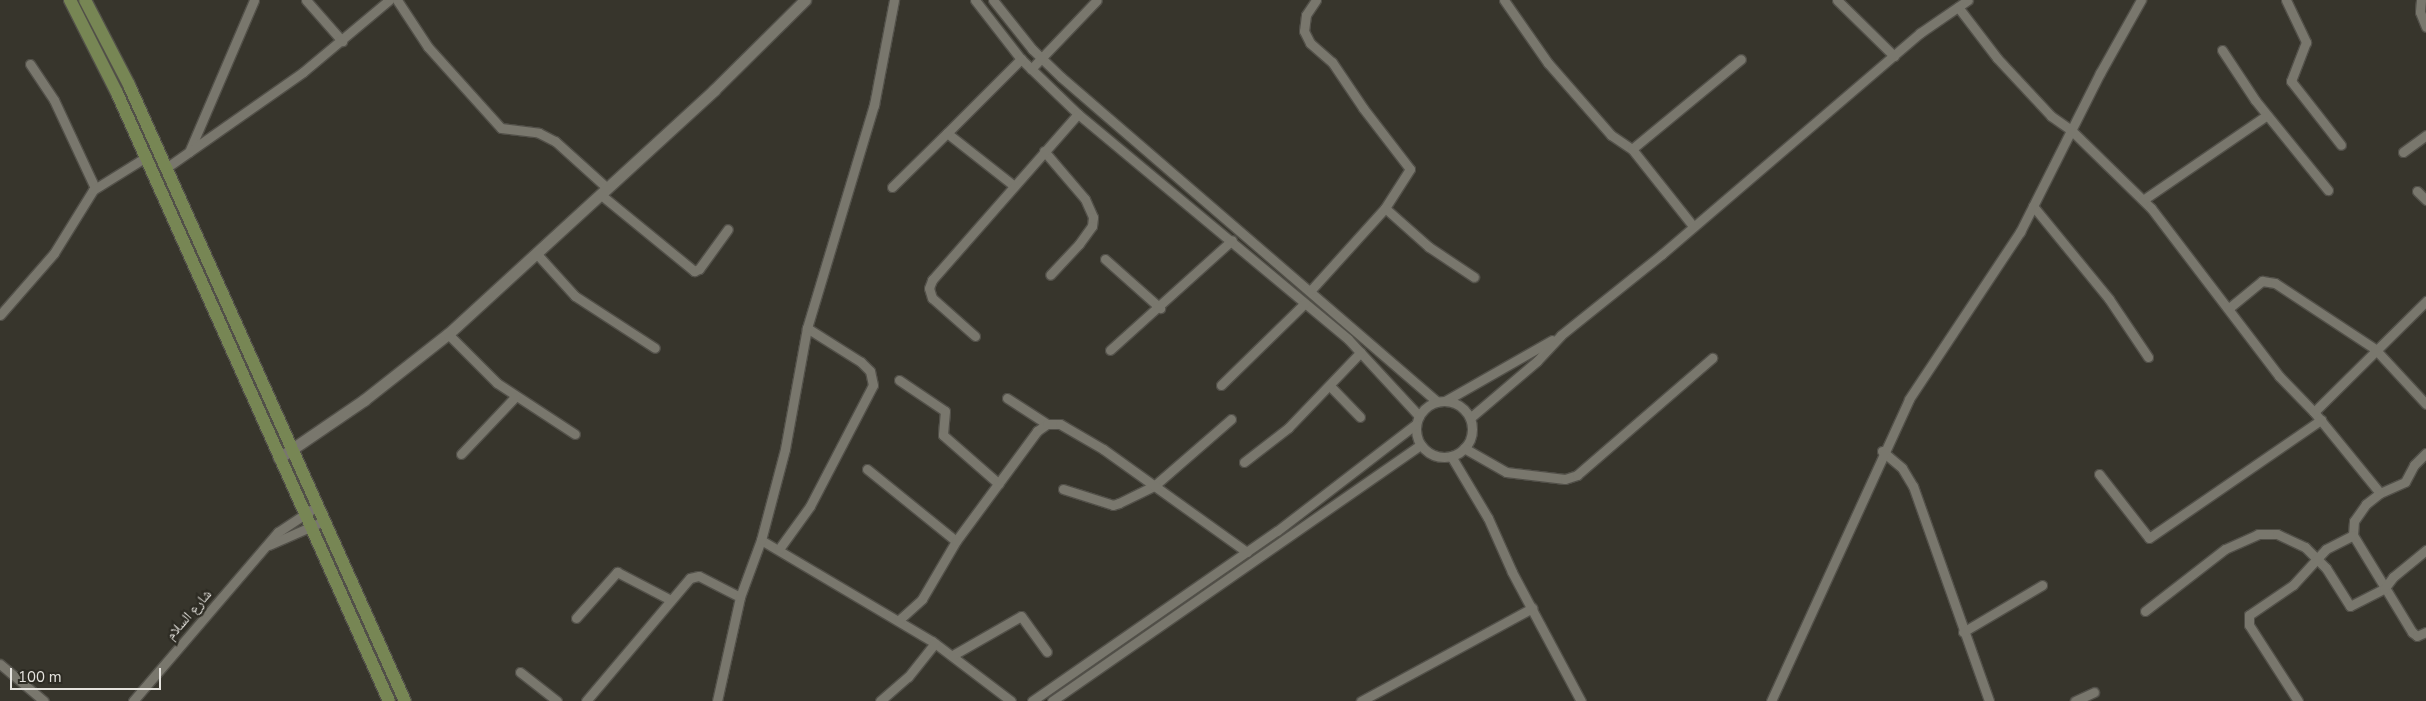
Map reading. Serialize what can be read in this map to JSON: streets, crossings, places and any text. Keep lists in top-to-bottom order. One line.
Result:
{"streets":{"street":["شارع السلام"]},"scale_bar":"100 m"}
